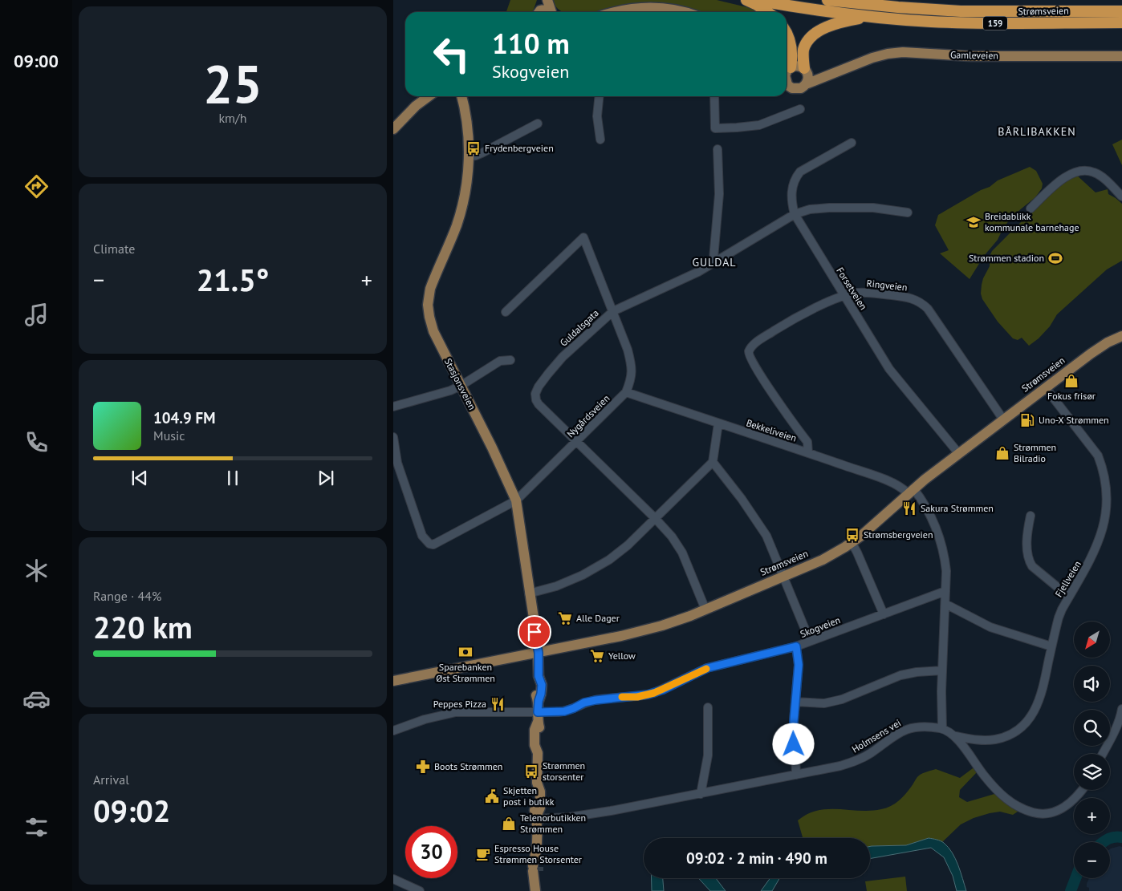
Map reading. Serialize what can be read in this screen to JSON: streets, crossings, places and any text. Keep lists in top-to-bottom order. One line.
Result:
{"streets":{"highway":["Strømsveien","159"],"main road":["Gamleveien","Stasjonsveien"],"street":["Ringveien","Forsetveien","Guldalsgata","Nygårdsveien","Bekkeliveien","Fjellveien","Skogveien","Holmsens vei"]},"crossings":[["Strømsveien","159"],["Strømsveien","Ringveien"],["Strømsveien","Forsetveien"],["Strømsveien","Guldalsgata"],["Strømsveien","Stasjonsveien"],["Strømsveien","Bekkeliveien"],["Strømsveien","Fjellveien"],["Ringveien","Forsetveien"],["Ringveien","Bekkeliveien"],["Forsetveien","Guldalsgata"],["Guldalsgata","Nygårdsveien"],["Stasjonsveien","Nygårdsveien"],["Stasjonsveien","Skogveien"],["Stasjonsveien","Holmsens vei"],["Nygårdsveien","Bekkeliveien"],["Fjellveien","Holmsens vei"]],"districts":["BÅRLIBAKKEN","GULDAL"],"places":{"bus stop":["Frydenbergveien","Strømsbergveien","Strømmen storsenter"],"school or university":["Breidablikk kommunale barnehage"],"sports":["Strømmen stadion"],"shop":["Fokus frisør","Strømmen Bilradio","Telenorbutikken Strømmen"],"fuel station":["Uno-X Strømmen"],"restaurant":["Sakura Strømmen","Peppes Pizza"],"supermarket":["Alle Dager","Yellow"],"bank":["Sparebanken Øst Strømmen"],"pharmacy":["Boots Strømmen"],"public building":["Skjetten post i butikk"],"cafe":["Espresso House Strømmen Storsenter"]},"north":"bottom left","page":{"tabs":"09:00","tile":[["25","km/h"],"Climate",["Range · 44%","220 km"],["Arrival","09:02"]],"turn":["110 m","Skogveien"],"heat":["−","21.5°","+"],"song":["104.9 FM","Music"],"map_buttons":["+","−"],"limit":"30","trip":"09:02 · 2 min · 490 m"}}
